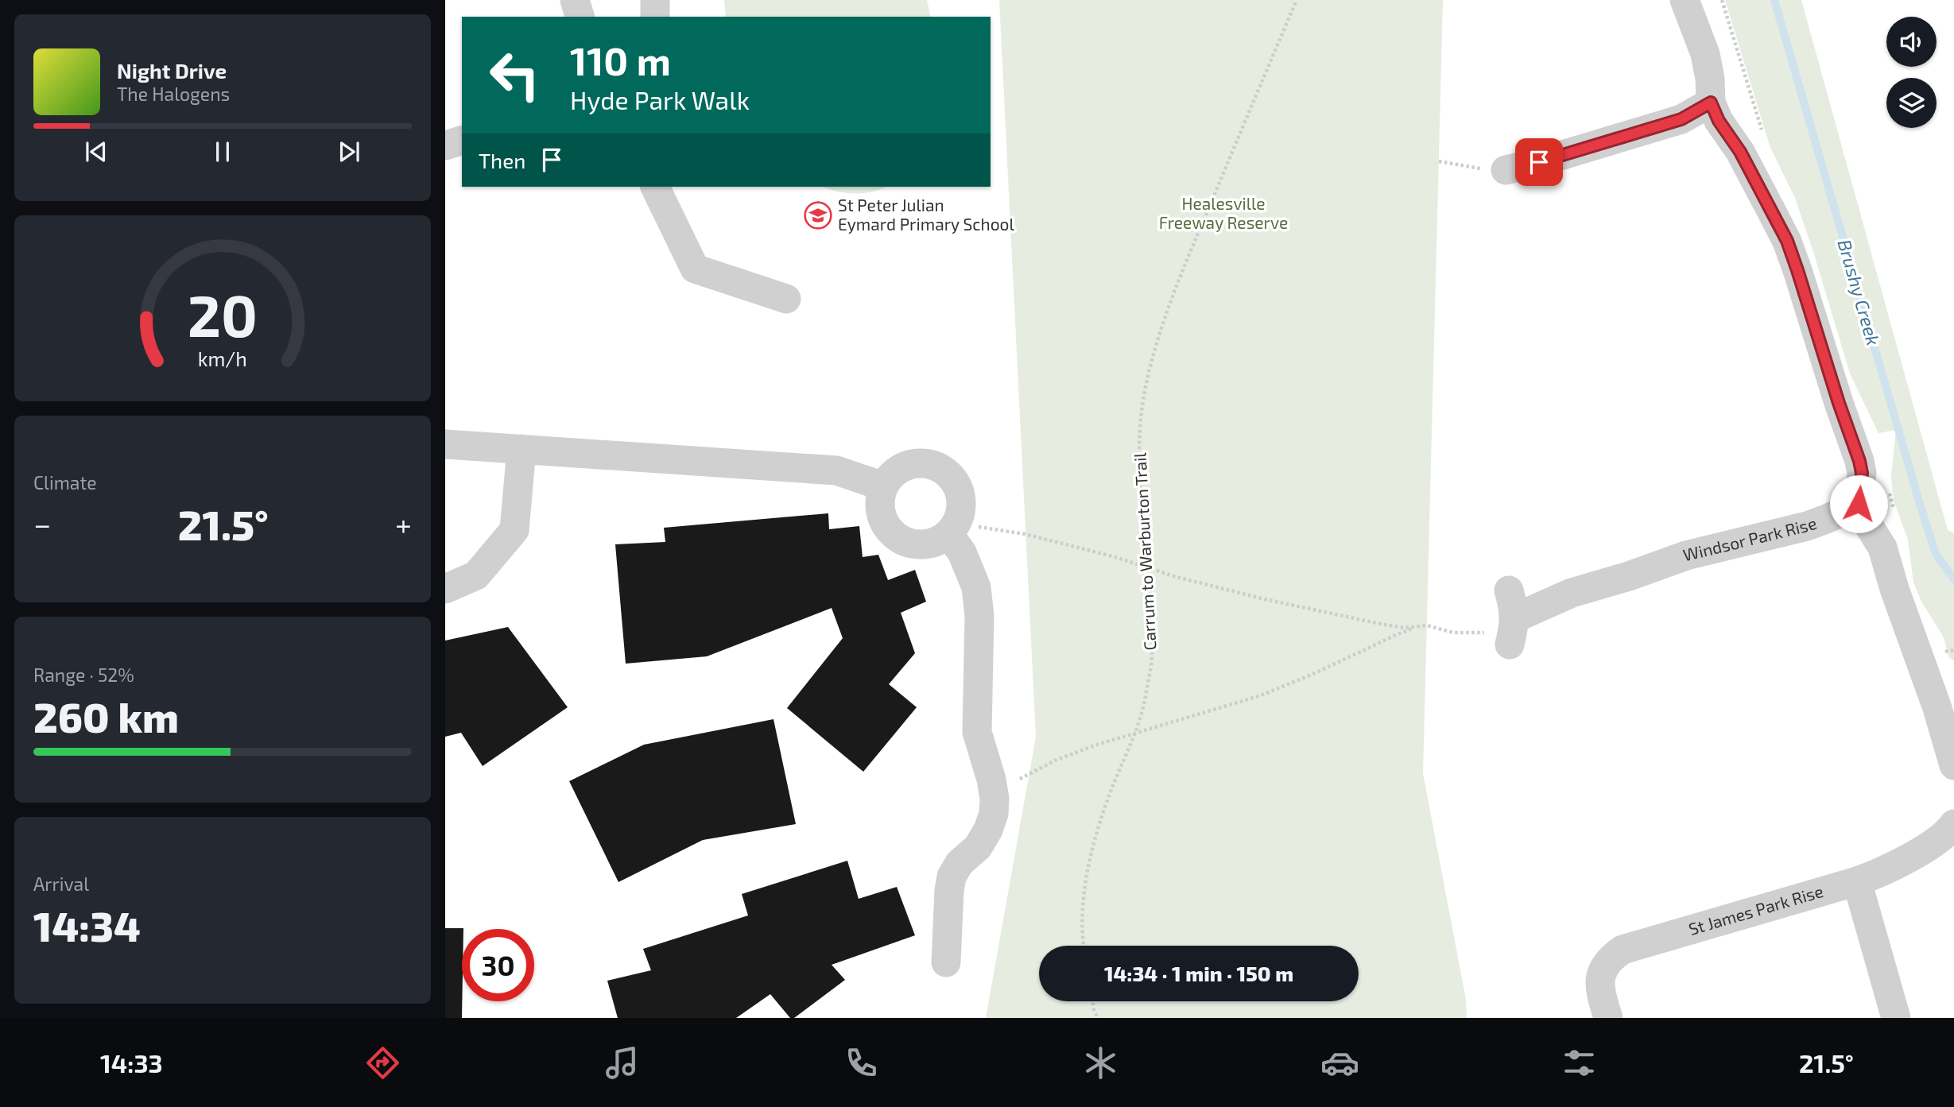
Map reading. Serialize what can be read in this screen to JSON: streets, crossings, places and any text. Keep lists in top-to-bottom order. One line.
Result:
{"streets":{"street":["Windsor Park Rise","St James Park Rise"],"path":["Carrum to Warburton Trail"]},"water":["Brushy Creek"],"parks":["Healesville Freeway Reserve"],"places":{"school or university":["St Peter Julian Eymard Primary School"]},"page":{"turn":["110 m","Hyde Park Walk"],"song":["Night Drive","The Halogens"],"then":"Then","tile":["Climate",["Range · 52%","260 km"],["Arrival","14:34"]],"heat":["−","21.5°","+"],"limit":"30","trip":"14:34 · 1 min · 150 m","tabs":["14:33","21.5°"],"gauge":["20","km/h"]}}
